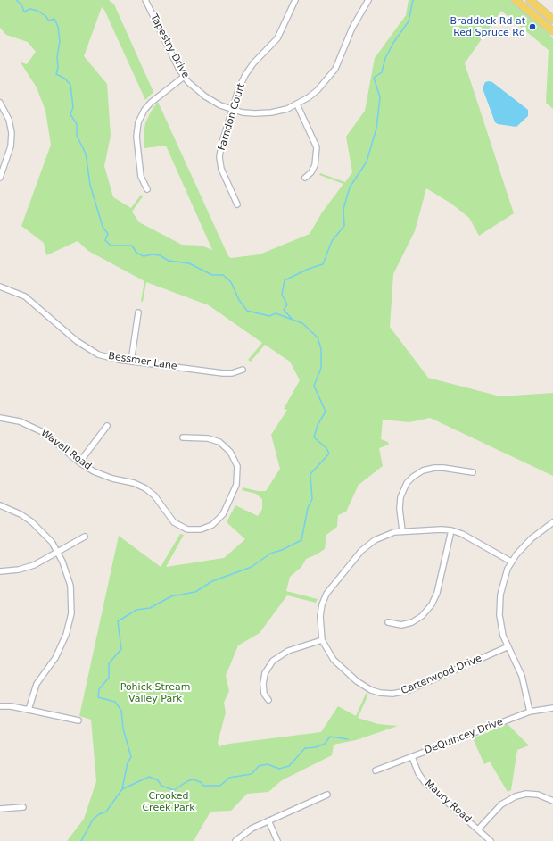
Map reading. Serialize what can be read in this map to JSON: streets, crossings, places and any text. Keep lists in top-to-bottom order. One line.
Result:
{"streets":{"street":["Tapestry Drive","Farndon Court","Bessmer Lane","Wavell Road","Carterwood Drive","DeQuincey Drive","Maury Road"]},"crossings":[["Tapestry Drive","Farndon Court"],["DeQuincey Drive","Maury Road"]],"parks":["Pohick Stream Valley Park","Crooked Creek Park"],"places":["Braddock Rd at Red Spruce Rd"]}
